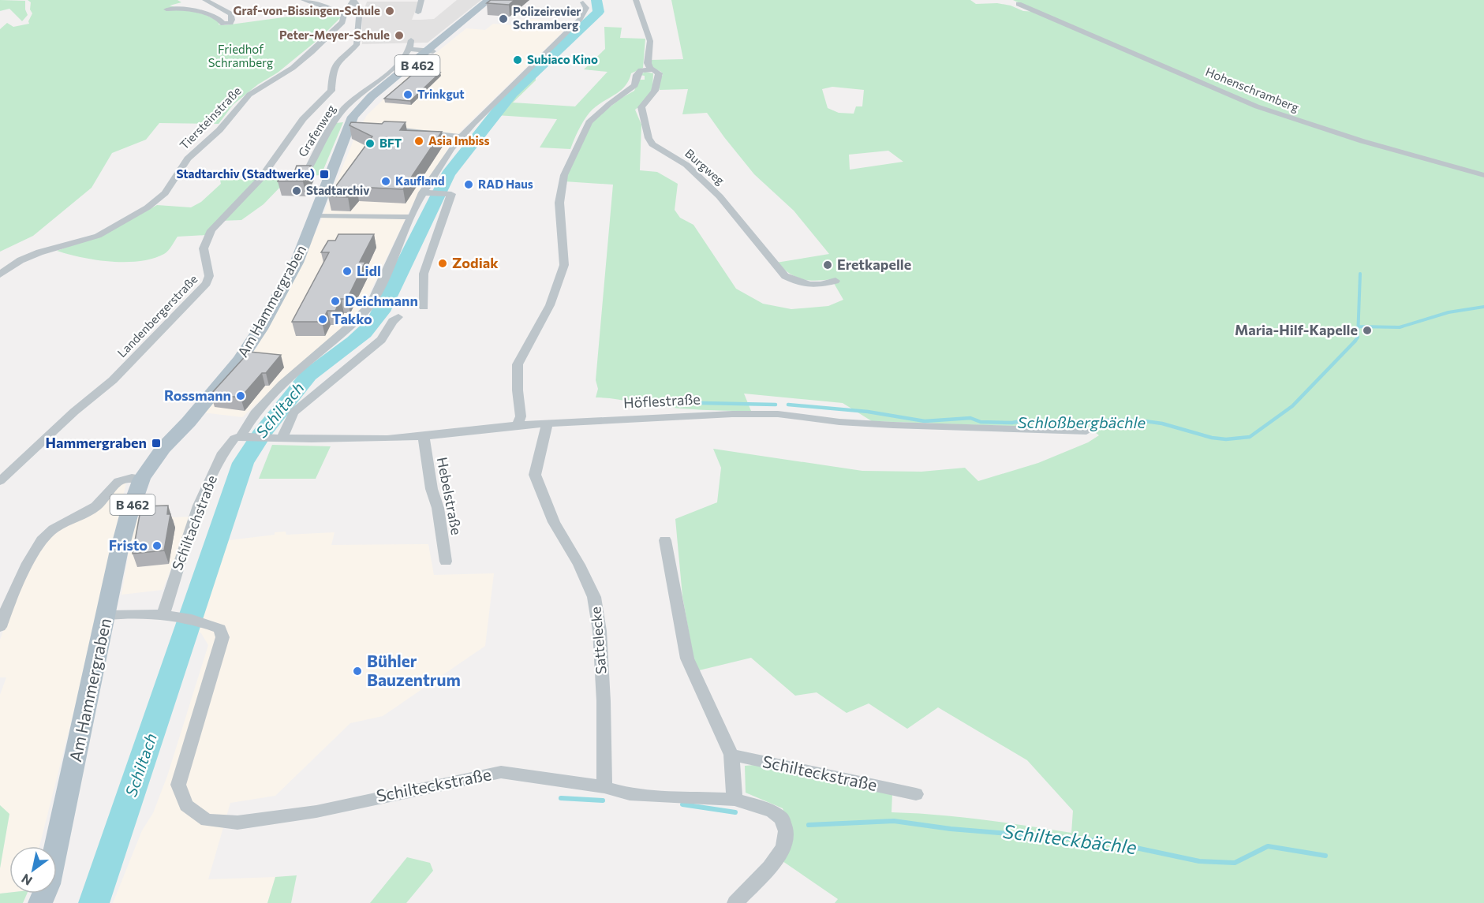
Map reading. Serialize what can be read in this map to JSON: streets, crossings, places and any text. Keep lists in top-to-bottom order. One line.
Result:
{"streets":{"main road":["B 462","Am Hammergraben"],"street":["Hohenschramberg","Tiersteinstraße","Grafenweg","Burgweg","Landenbergerstraße","Höflestraße","Hebelstraße","Schiltachstraße","Sattelecke","Schilteckstraße"]},"crossings":[["B 462","Am Hammergraben"],["Tiersteinstraße","Landenbergerstraße"],["Höflestraße","Hebelstraße"],["Höflestraße","Schiltachstraße"],["Höflestraße","Sattelecke"],["Schiltachstraße","Schilteckstraße"],["Sattelecke","Schilteckstraße"]],"water":["Schiltach","Schloßbergbächle","Schilteckbächle"],"parks":["Friedhof Schramberg"],"places":{"other":["Graf-von-Bissingen-Schule","Polizeirevier Schramberg","Peter-Meyer-Schule","Subiaco Kino","Trinkgut","Asia Imbiss","BFT","Kaufland","RAD Haus","Stadtarchiv","Zodiak","Eretkapelle","Lidl","Deichmann","Takko","Maria-Hilf-Kapelle","Rossmann","Fristo","Bühler Bauzentrum"],"transit":["Stadtarchiv (Stadtwerke)","Hammergraben"]},"north":"bottom left"}
